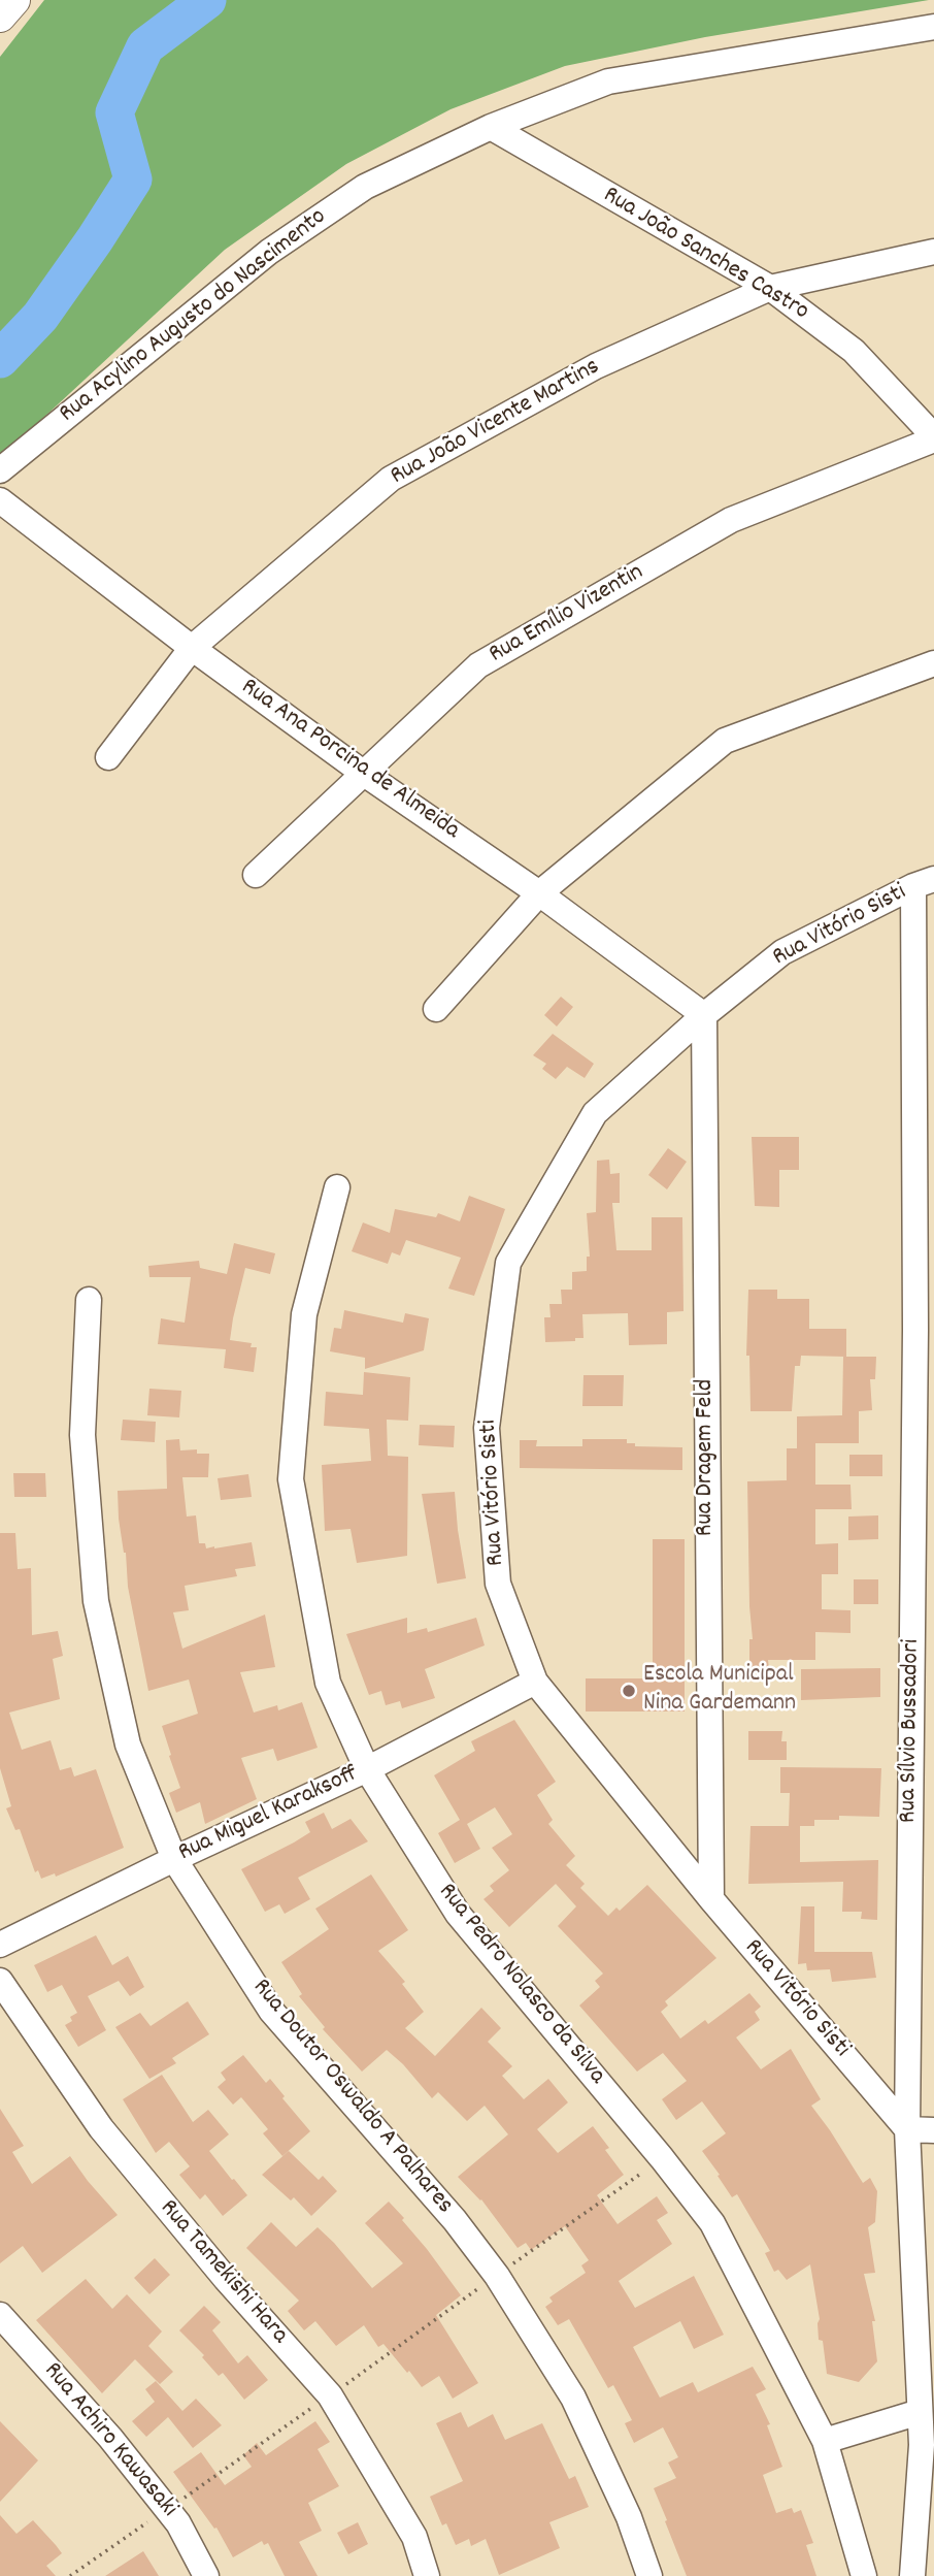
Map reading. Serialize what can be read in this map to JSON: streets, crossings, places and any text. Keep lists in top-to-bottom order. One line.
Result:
{"streets":{"street":["Rua João Sanches Castro","Rua Acylino Augusto do Nascimento","Rua João Vicente Martins","Rua Emílio Vizentin","Rua Ana Porcina de Almeida","Rua Vitório Sisti","Rua Dragem Feld","Rua Sílvio Bussadori","Rua Miguel Karaksoff","Rua Pedro Nolasco da Silva","Rua Doutor Oswaldo A Palhares","Rua Tamekishi Hara","Rua Achiro Kawasaki"]},"crossings":[["Rua João Sanches Castro","Rua Acylino Augusto do Nascimento"],["Rua João Sanches Castro","Rua João Vicente Martins"],["Rua João Sanches Castro","Rua Emílio Vizentin"],["Rua João Vicente Martins","Rua Ana Porcina de Almeida"],["Rua Emílio Vizentin","Rua Ana Porcina de Almeida"],["Rua Ana Porcina de Almeida","Rua Vitório Sisti"],["Rua Ana Porcina de Almeida","Rua Dragem Feld"],["Rua Vitório Sisti","Rua Dragem Feld"],["Rua Vitório Sisti","Rua Sílvio Bussadori"],["Rua Vitório Sisti","Rua Miguel Karaksoff"],["Rua Miguel Karaksoff","Rua Pedro Nolasco da Silva"],["Rua Miguel Karaksoff","Rua Doutor Oswaldo A Palhares"]],"places":["Escola Municipal Nina Gardemann"]}
